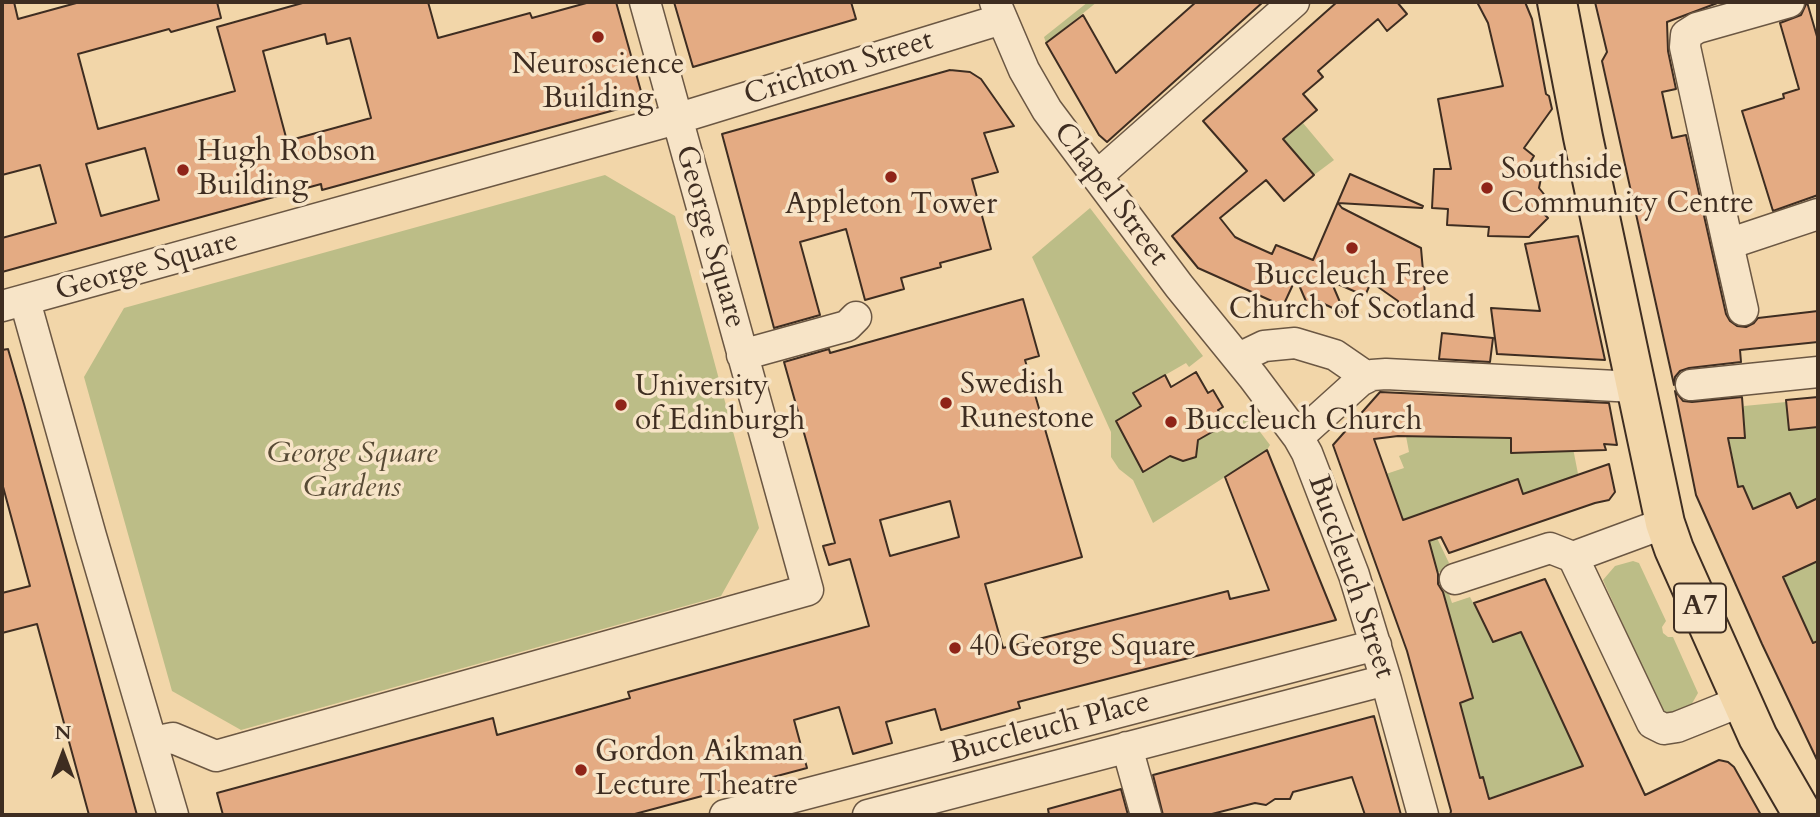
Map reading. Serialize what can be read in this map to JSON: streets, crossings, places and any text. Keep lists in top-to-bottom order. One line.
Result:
{"streets":{"main road":["A7"],"street":["Crichton Street","Chapel Street","George Square","Buccleuch Street","Buccleuch Place"]},"crossings":[["Crichton Street","Chapel Street"],["Crichton Street","George Square"],["Chapel Street","Buccleuch Street"],["Buccleuch Street","Buccleuch Place"]],"parks":["George Square Gardens"],"places":["Neuroscience Building","Hugh Robson Building","Appleton Tower","Southside Community Centre","Buccleuch Free Church of Scotland","Swedish Runestone","University of Edinburgh","Buccleuch Church","40 George Square","Gordon Aikman Lecture Theatre"],"north":"top"}
